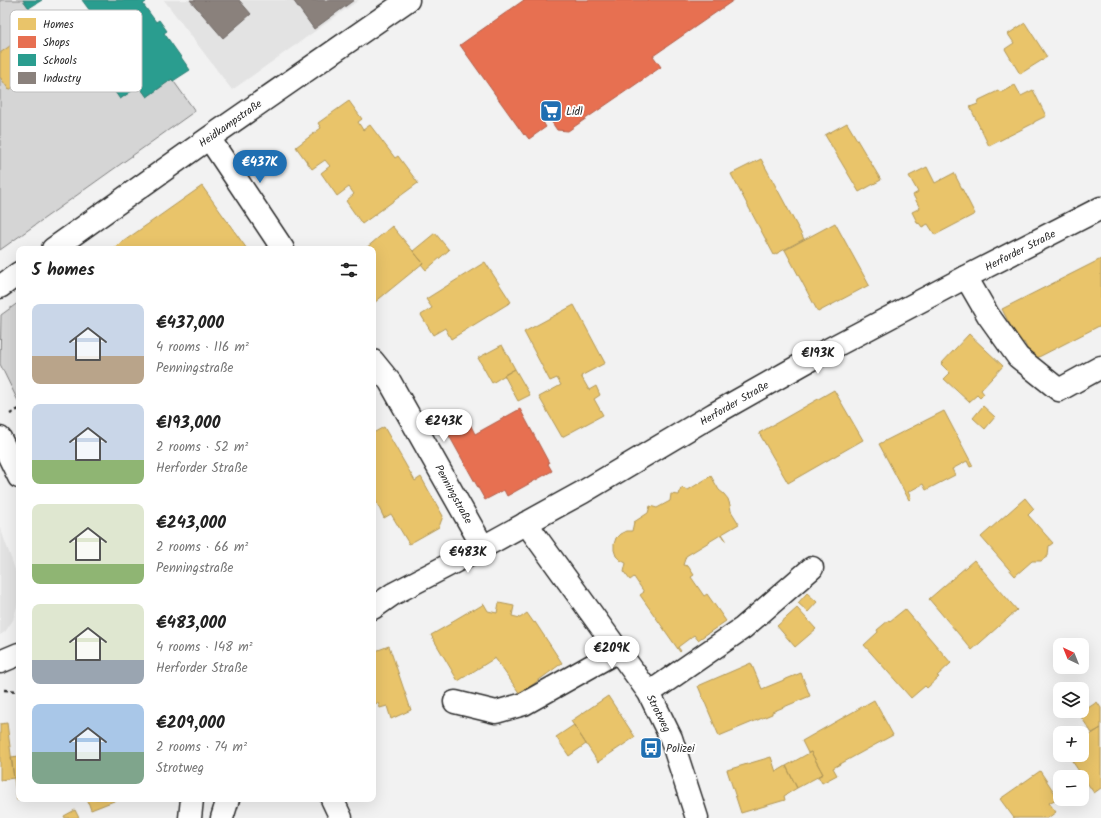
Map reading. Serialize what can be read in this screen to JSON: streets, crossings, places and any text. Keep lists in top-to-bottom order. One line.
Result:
{"streets":{"street":["Heidkampstraße","Herforder Straße","Penningstraße","Strotweg"]},"crossings":[["Herforder Straße","Penningstraße"],["Herforder Straße","Strotweg"]],"places":{"supermarket":["Lidl"],"bus stop":["Polizei"]},"legend":["Homes","Shops","Schools","Industry"],"north":"top left","page":{"price":["€437K","€193K","€243K","€483K","€209K"],"heading":"5 homes","list":[{"name":"€437,000","note":"4 rooms · 116 m² · Penningstraße"},{"name":"€193,000","note":"2 rooms · 52 m² · Herforder Straße"},{"name":"€243,000","note":"2 rooms · 66 m² · Penningstraße"},{"name":"€483,000","note":"4 rooms · 148 m² · Herforder Straße"},{"name":"€209,000","note":"2 rooms · 74 m² · Strotweg"}],"map_buttons":["+","−"]}}
